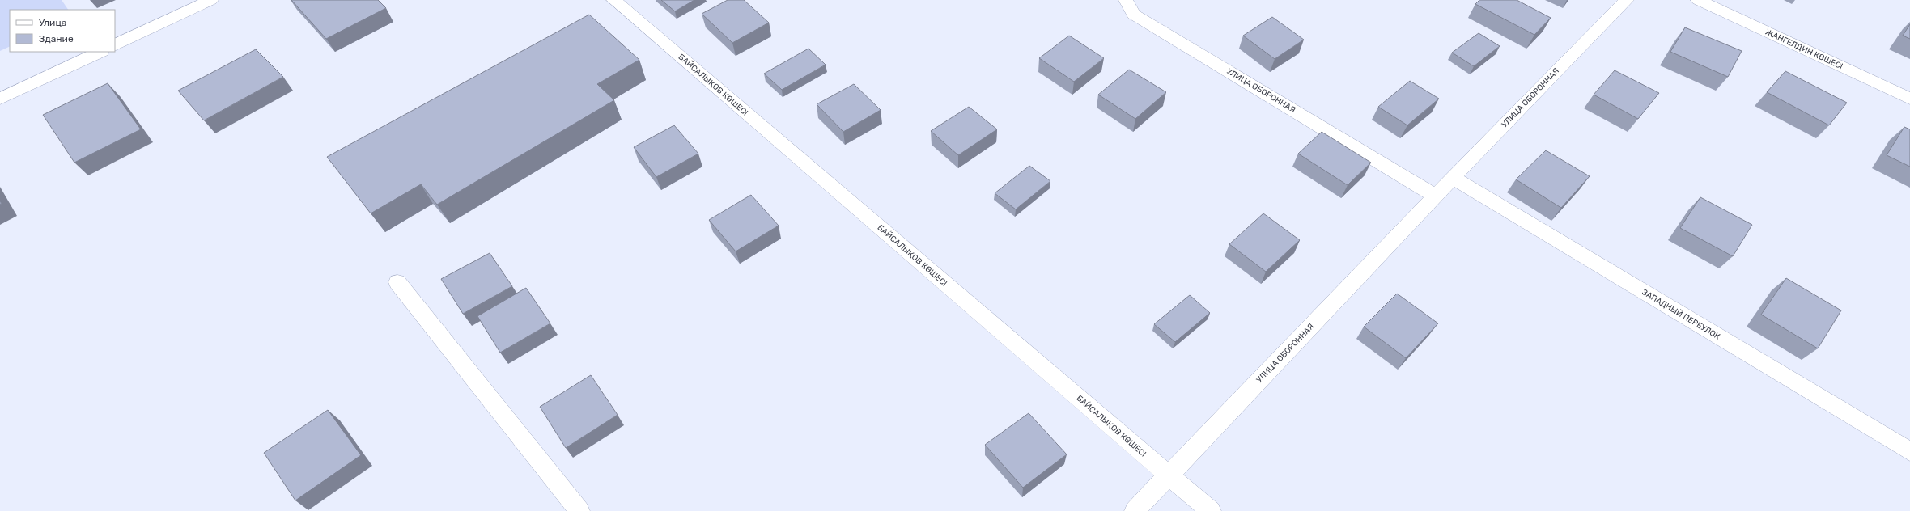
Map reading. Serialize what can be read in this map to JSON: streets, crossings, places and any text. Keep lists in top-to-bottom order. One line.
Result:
{"streets":{"street":["ЖАНГЕЛДИН КӨШЕСІ","БАЙСАЛЫҚОВ КӨШЕСІ","УЛИЦА ОБОРОННАЯ","ЗАПАДНЫЙ ПЕРЕУЛОК"]},"crossings":[["БАЙСАЛЫҚОВ КӨШЕСІ","УЛИЦА ОБОРОННАЯ"],["УЛИЦА ОБОРОННАЯ","ЗАПАДНЫЙ ПЕРЕУЛОК"]],"legend":["Улица","Здание"]}
